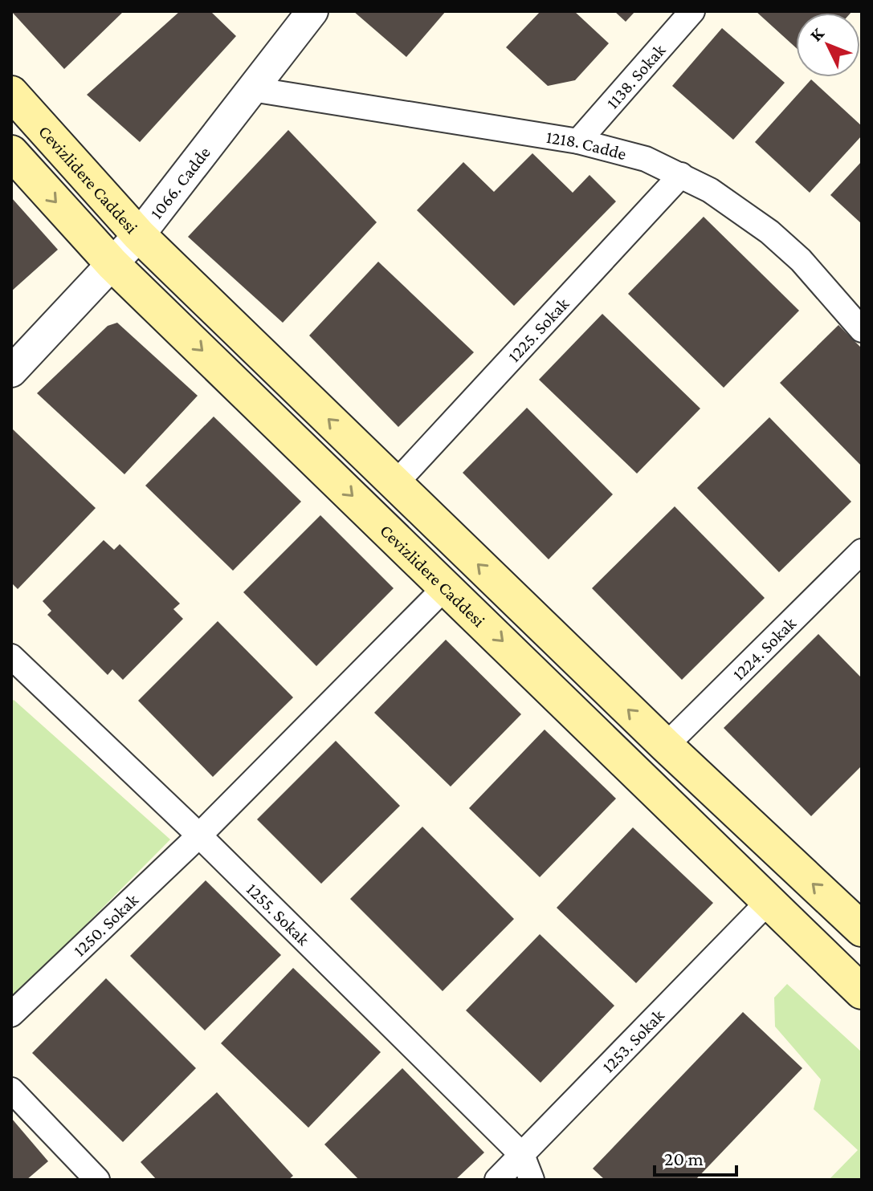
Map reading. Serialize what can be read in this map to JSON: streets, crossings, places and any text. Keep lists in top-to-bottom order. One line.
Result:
{"streets":{"main road":["Cevizlidere Caddesi"],"street":["1138. Sokak","1218. Cadde","1066. Cadde","1225. Sokak","1224. Sokak","1255. Sokak","1250. Sokak","1253. Sokak"]},"crossings":[["1138. Sokak","1218. Cadde"],["1218. Cadde","1066. Cadde"],["1218. Cadde","1225. Sokak"],["Cevizlidere Caddesi","1066. Cadde"],["Cevizlidere Caddesi","1225. Sokak"],["Cevizlidere Caddesi","1224. Sokak"],["Cevizlidere Caddesi","1250. Sokak"],["Cevizlidere Caddesi","1253. Sokak"],["1255. Sokak","1250. Sokak"],["1255. Sokak","1253. Sokak"]],"scale_bar":"20 m","north":"top left"}
